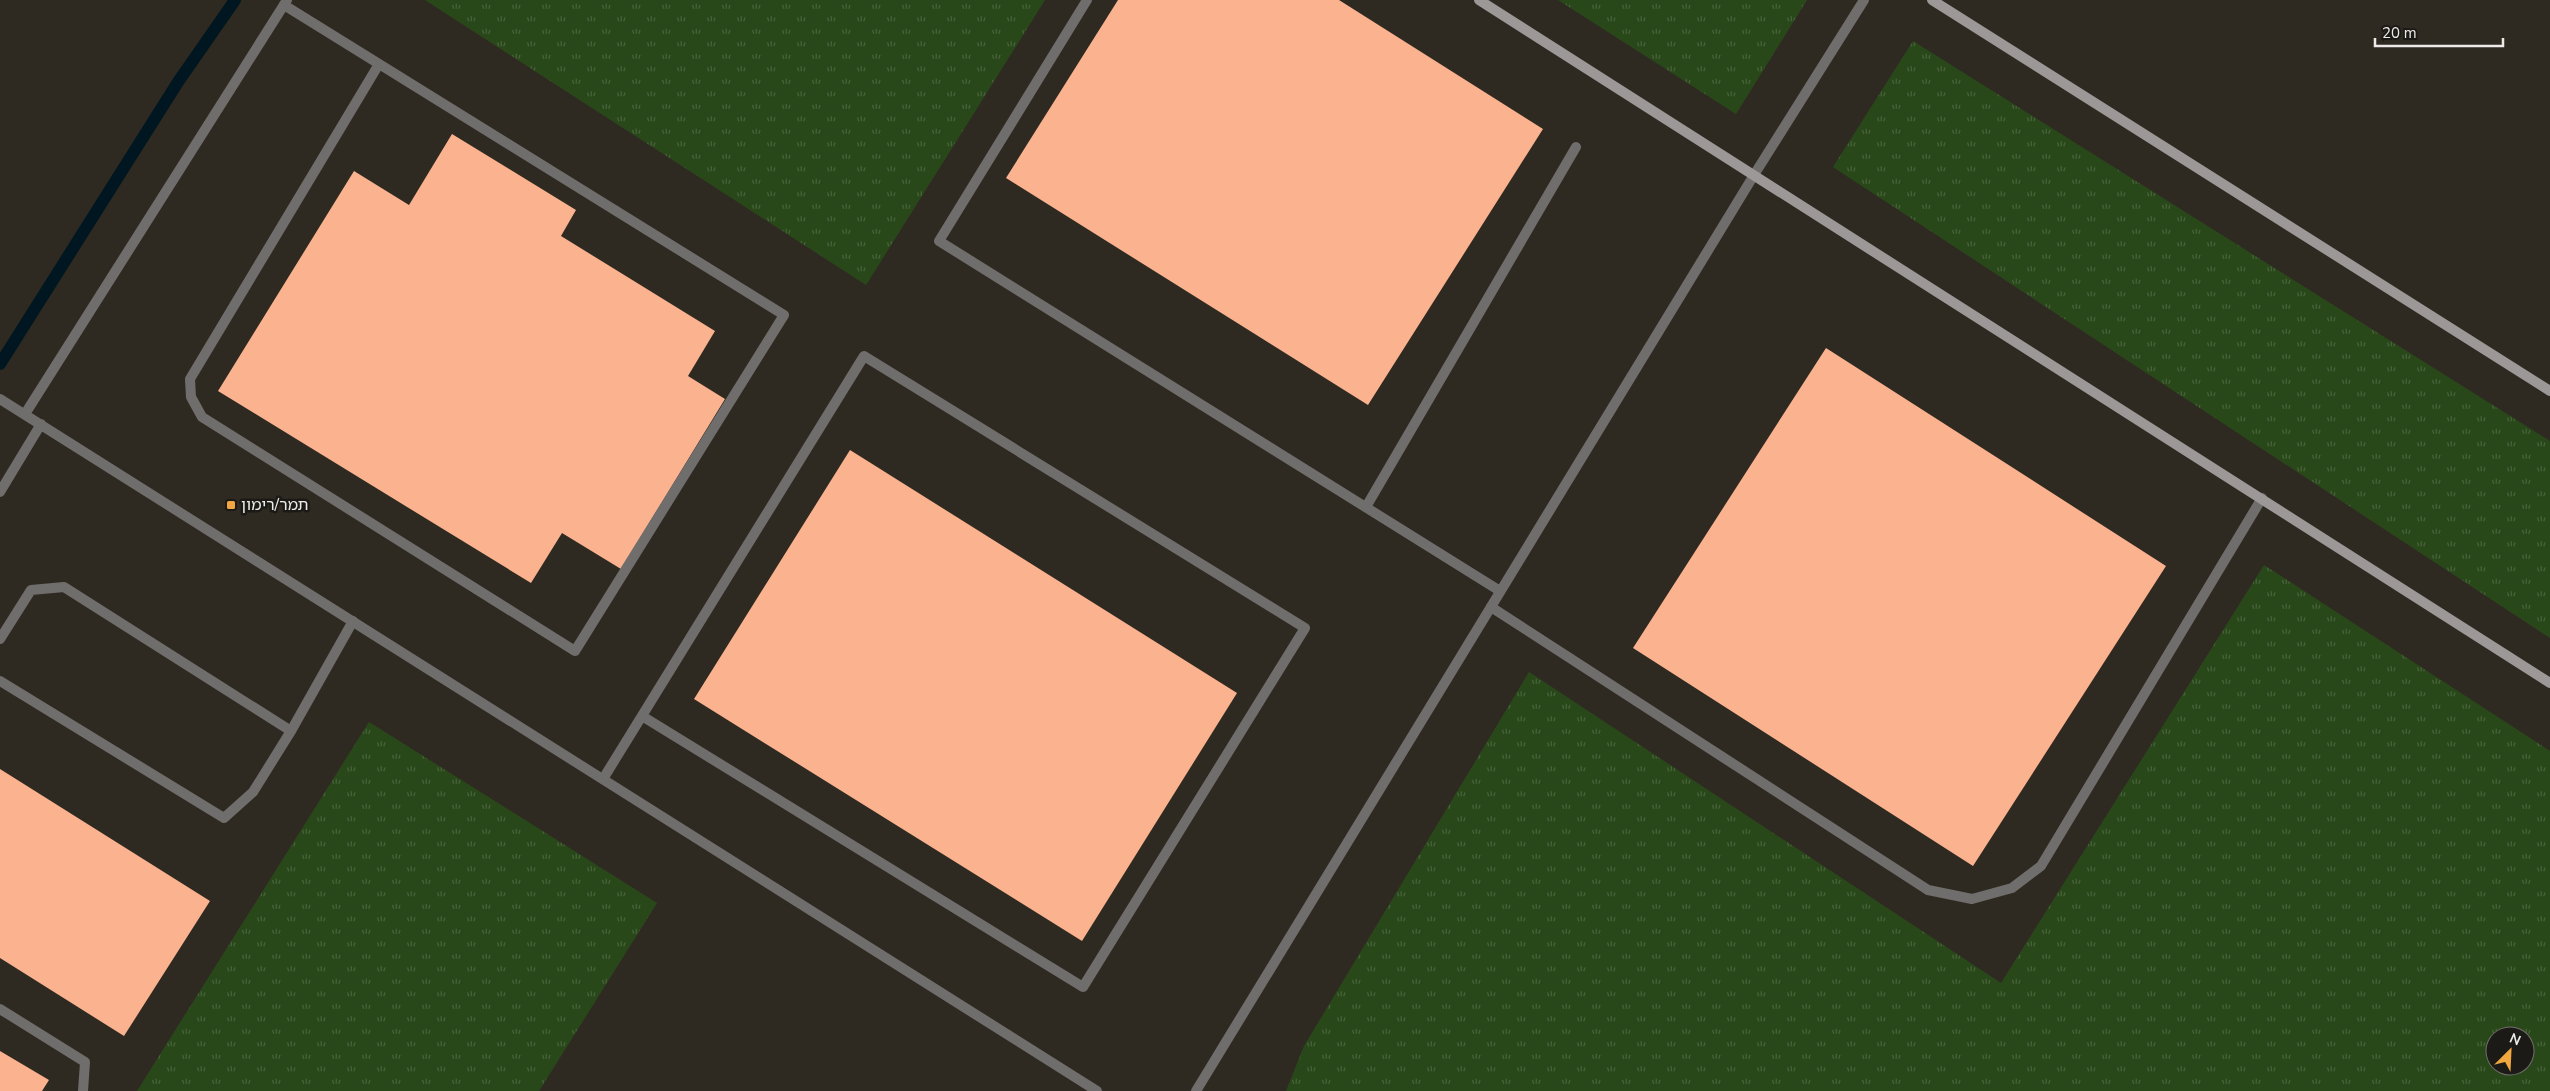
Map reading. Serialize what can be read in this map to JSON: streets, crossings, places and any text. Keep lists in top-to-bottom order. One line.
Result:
{"places":{"transit":["תמר/רימון"]},"scale_bar":"20 m","north":"top right"}
